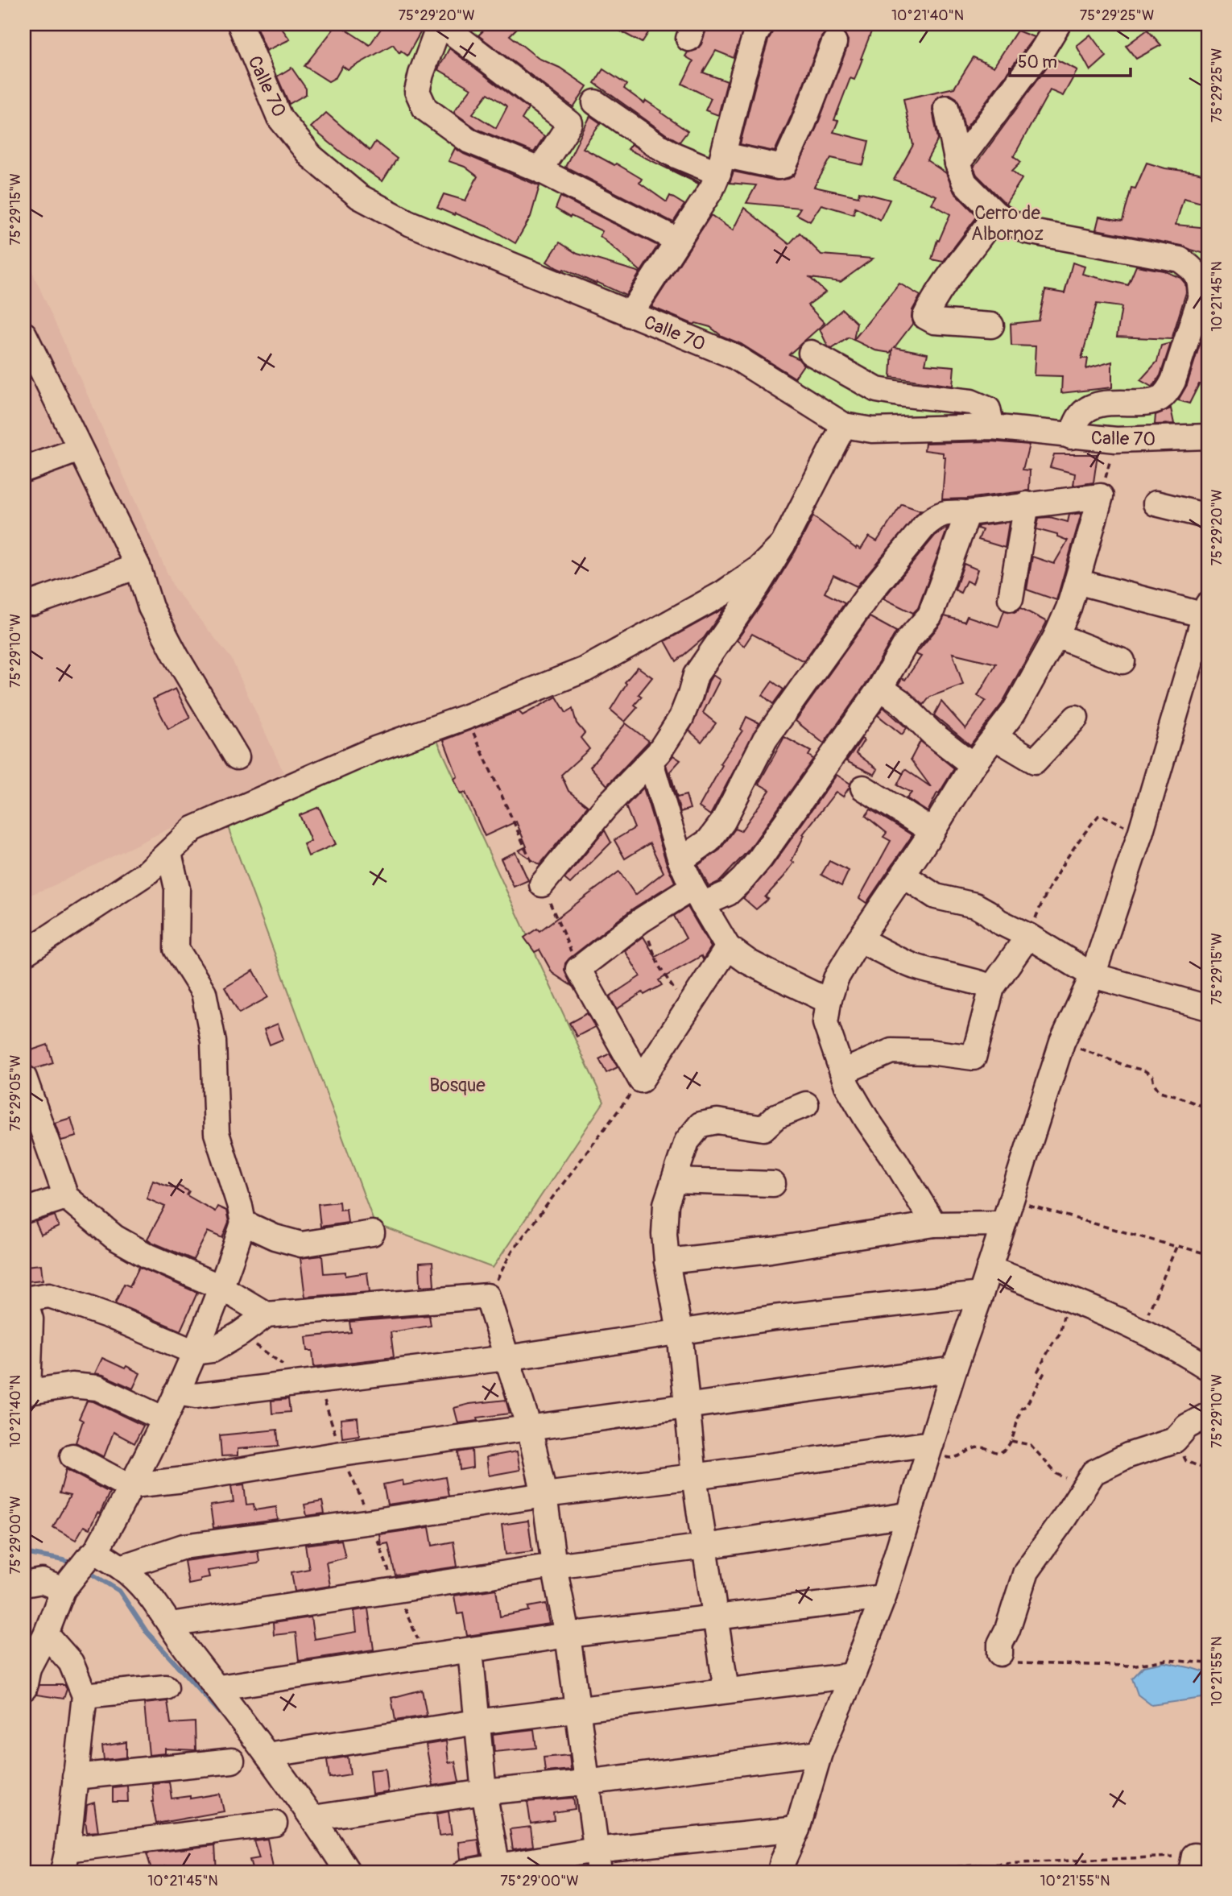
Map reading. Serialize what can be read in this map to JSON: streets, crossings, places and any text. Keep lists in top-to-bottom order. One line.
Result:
{"streets":{"street":["Calle 70"]},"parks":["Cerro de Albornoz","Bosque"],"scale_bar":"50 m","coordinates":["75°29'20\"W","10°21'40\"N","75°29'25\"W","75°29'15\"W","10°21'45\"N","75°29'10\"W","75°29'05\"W","75°29'00\"W","10°21'55\"N"]}
